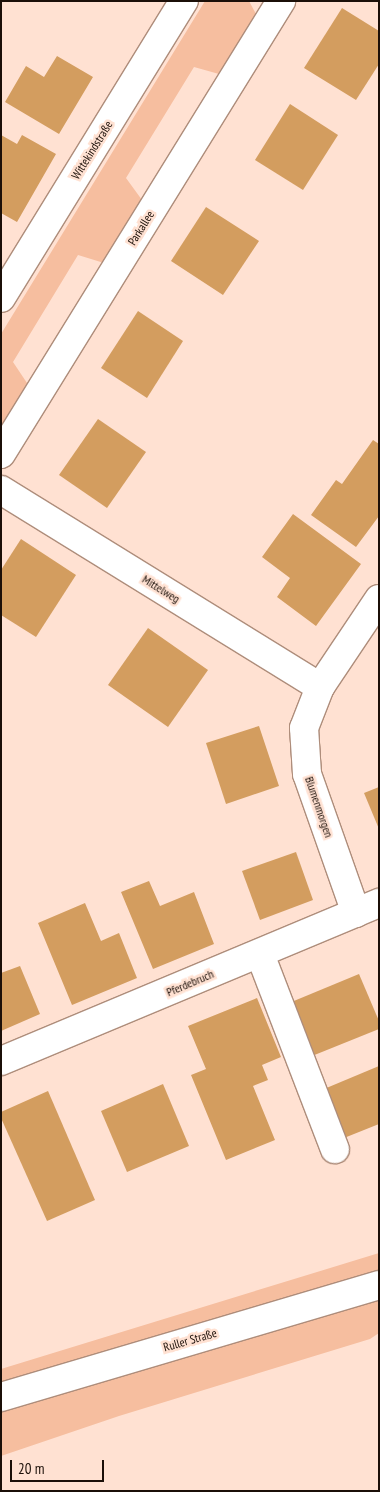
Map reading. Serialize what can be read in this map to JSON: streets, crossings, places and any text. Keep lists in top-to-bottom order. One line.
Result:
{"streets":{"street":["Wittekindstraße","Parkallee","Mittelweg","Blumenmorgen","Pferdebruch","Ruller Straße"]},"crossings":[["Mittelweg","Blumenmorgen"],["Blumenmorgen","Pferdebruch"]],"scale_bar":"20 m"}
